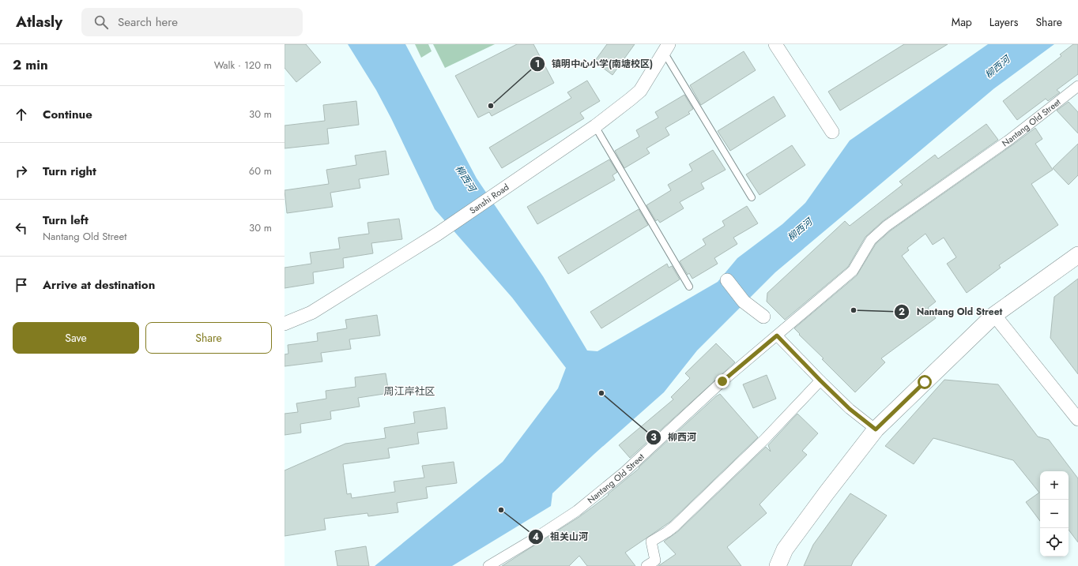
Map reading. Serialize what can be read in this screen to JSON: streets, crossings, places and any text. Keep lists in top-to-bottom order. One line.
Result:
{"streets":{"street":["Nantang Old Street","Sanshi Road"]},"districts":["周江岸社区"],"water":["柳西河"],"places":["镇明中心小学(南塘校区)","Nantang Old Street","柳西河","祖关山河"],"page":{"header":"Atlasly","search":"Search here","nav":["Map","Layers","Share"],"heading":["2 min","Walk · 120 m"],"list":[["Continue","30 m"],["Turn right","60 m"],["Turn left","Nantang Old Street","30 m"],"Arrive at destination"],"buttons":["Save","Share"],"map_buttons":["+","−"]}}
